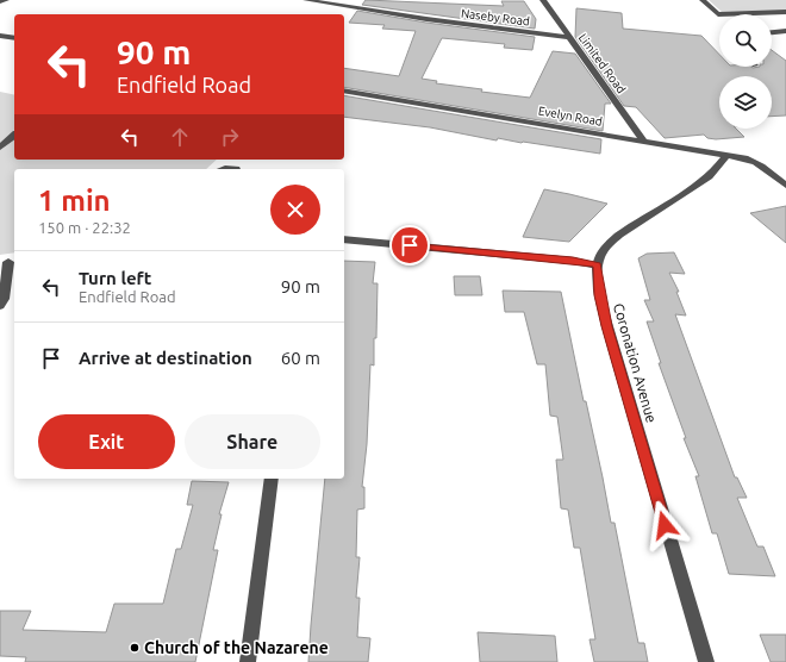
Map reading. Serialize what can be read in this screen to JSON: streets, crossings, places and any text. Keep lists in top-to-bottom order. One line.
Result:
{"streets":{"street":["Naseby Road","Limited Road","Evelyn Road","Coronation Avenue"]},"crossings":[["Naseby Road","Limited Road"],["Limited Road","Evelyn Road"]],"places":["Church of the Nazarene"],"page":{"turn":["90 m","Endfield Road"],"heading":["1 min","150 m · 22:32"],"list":[{"name":"Turn left","note":"Endfield Road","value":"90 m"},{"name":"Arrive at destination","value":"60 m"}],"buttons":["Exit","Share"]}}
